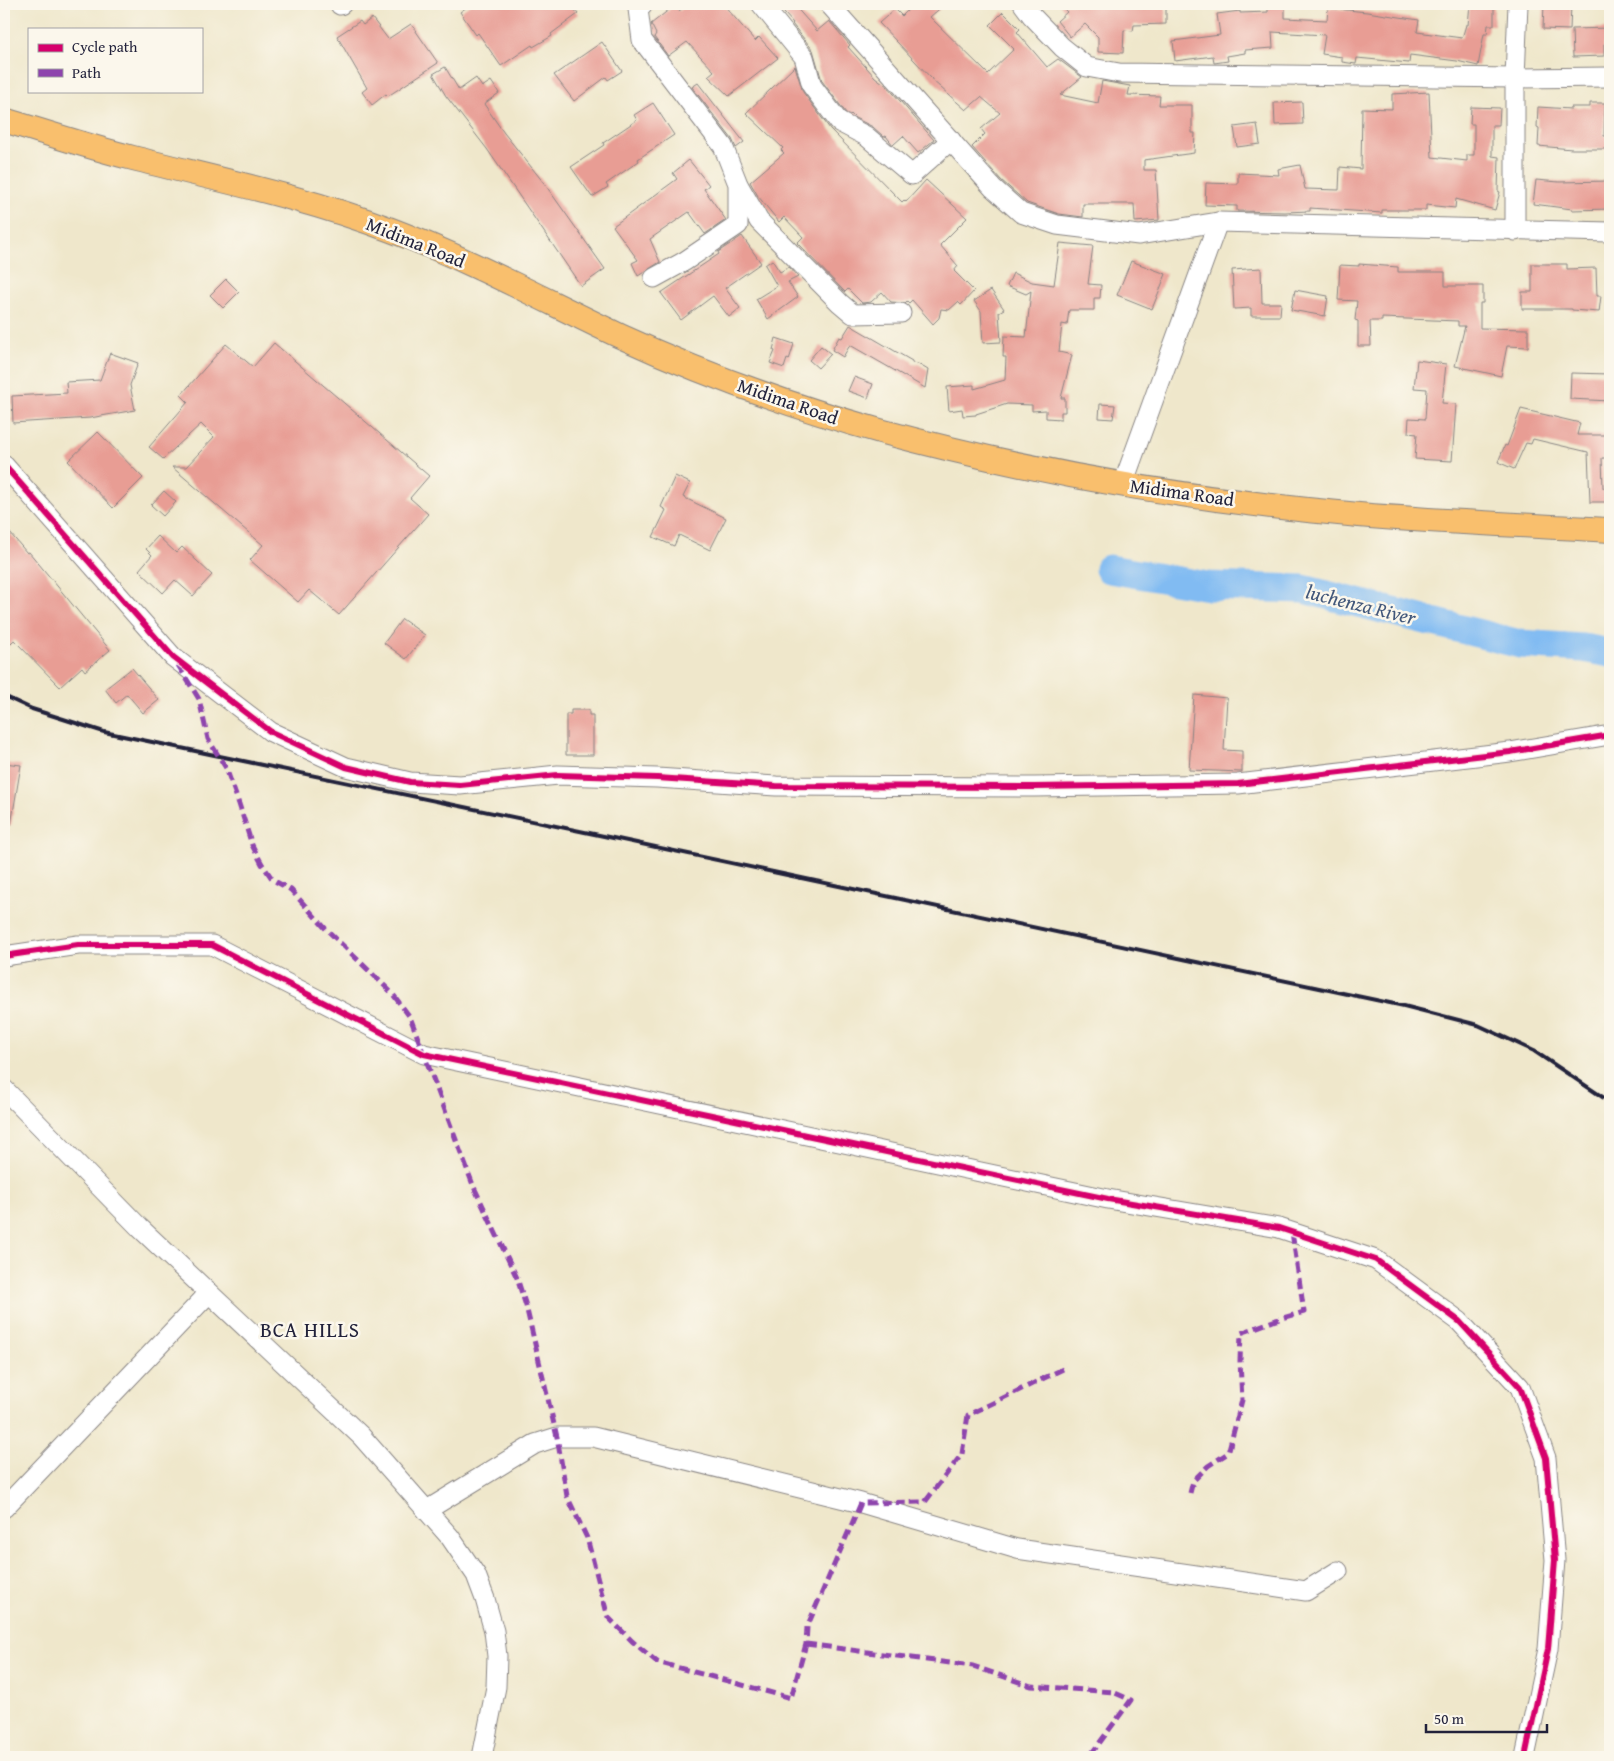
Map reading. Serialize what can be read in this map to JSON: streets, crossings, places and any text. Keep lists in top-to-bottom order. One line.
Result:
{"streets":{"main road":["Midima Road"]},"districts":["BCA HILLS"],"water":["luchenza River"],"legend":["Cycle path","Path"],"scale_bar":"50 m"}
